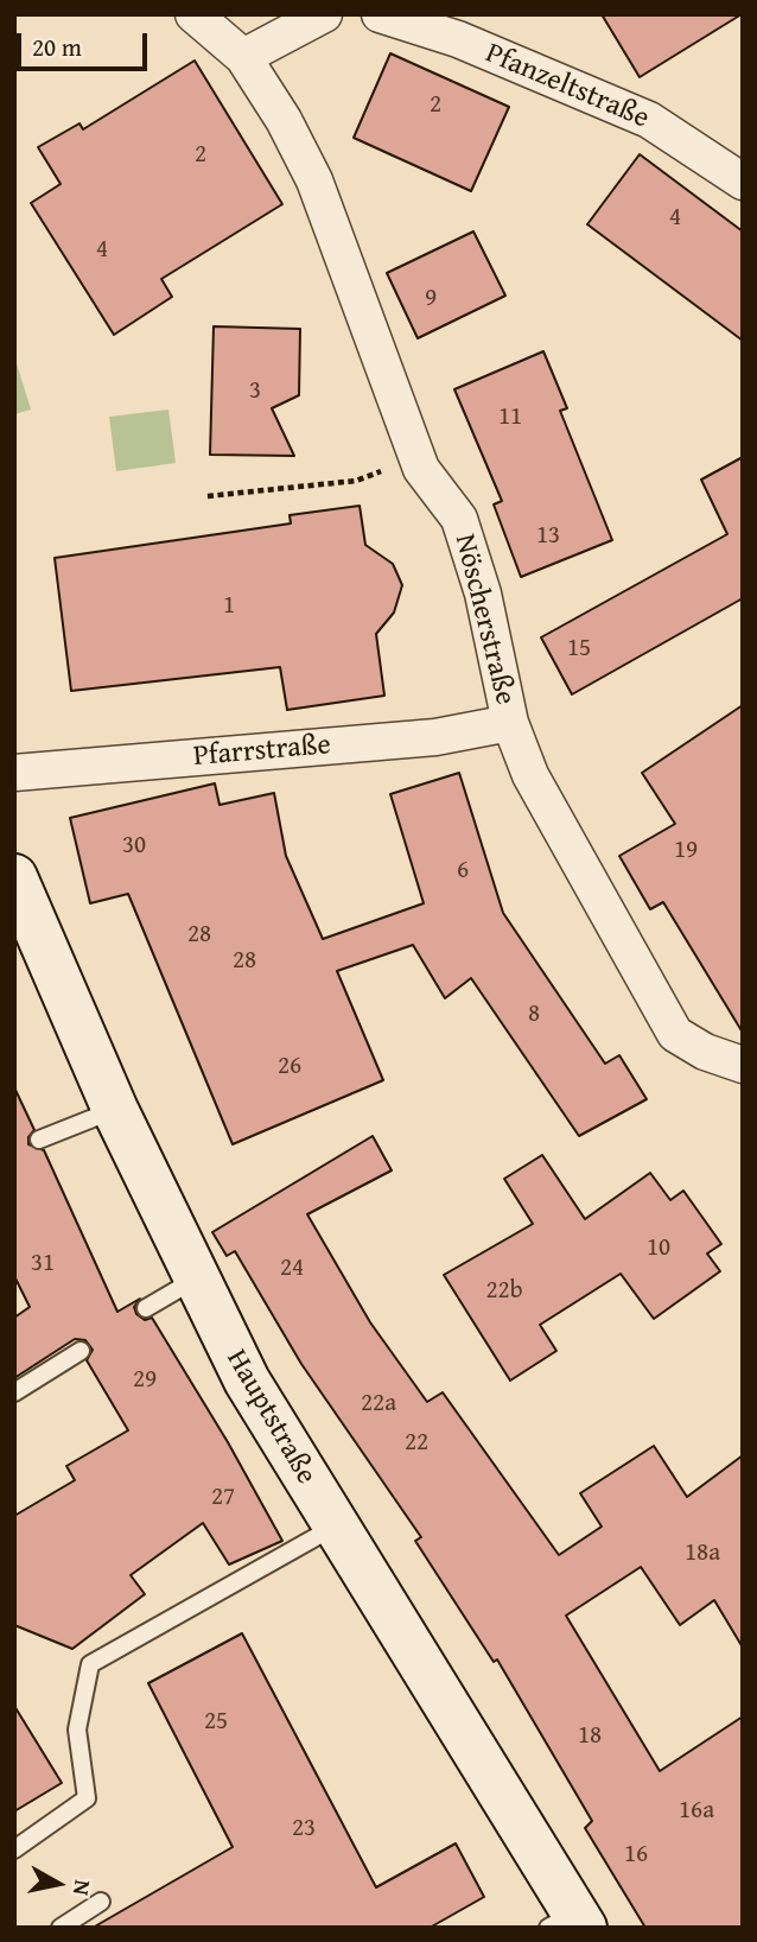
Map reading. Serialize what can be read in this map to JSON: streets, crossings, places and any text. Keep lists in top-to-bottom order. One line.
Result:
{"streets":{"street":["Pfanzeltstraße","Nöscherstraße","Pfarrstraße","Hauptstraße"]},"crossings":[["Nöscherstraße","Pfarrstraße"]],"house_numbers":["2","2","4","4","9","3","11","13","1","15","30","19","6","28","28","8","26","10","31","24","22b","29","22a","22","27","18a","25","18","16a","23","16"],"scale_bar":"20 m","north":"right"}
